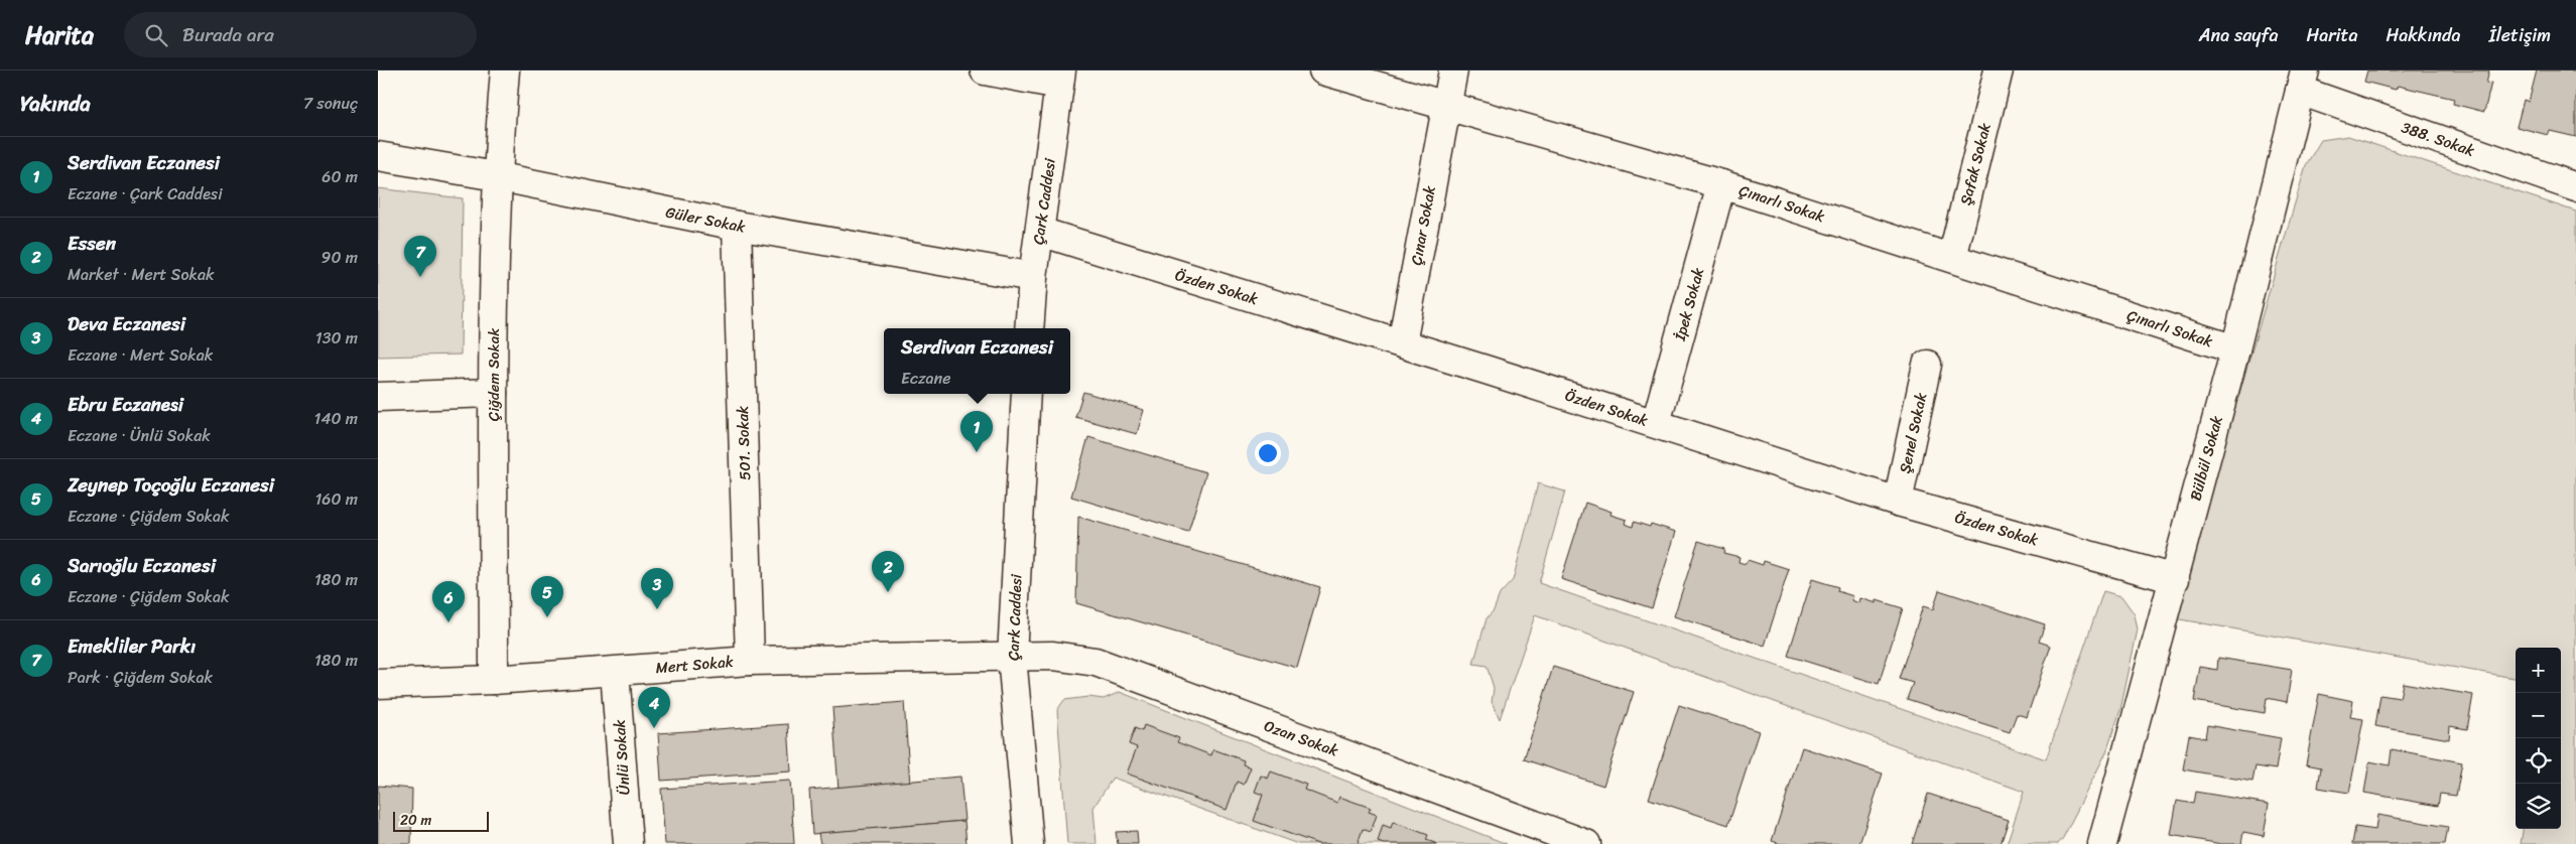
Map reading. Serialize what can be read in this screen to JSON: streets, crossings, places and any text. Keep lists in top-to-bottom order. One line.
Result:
{"streets":{"street":["388. Sokak","Şafak Sokak","Çark Caddesi","Çınarlı Sokak","Güler Sokak","Çınar Sokak","Özden Sokak","İpek Sokak","Çiğdem Sokak","Şenel Sokak","501. Sokak","Bülbül Sokak","Mert Sokak","Ozan Sokak","Ünlü Sokak"]},"crossings":[["388. Sokak","Bülbül Sokak"],["Şafak Sokak","Çınarlı Sokak"],["Çark Caddesi","Güler Sokak"],["Çark Caddesi","Özden Sokak"],["Çark Caddesi","Mert Sokak"],["Çark Caddesi","Ozan Sokak"],["Çınarlı Sokak","Çınar Sokak"],["Çınarlı Sokak","İpek Sokak"],["Çınarlı Sokak","Bülbül Sokak"],["Güler Sokak","Çiğdem Sokak"],["Güler Sokak","501. Sokak"],["Çınar Sokak","Özden Sokak"],["Özden Sokak","İpek Sokak"],["Özden Sokak","Şenel Sokak"],["Özden Sokak","Bülbül Sokak"],["Çiğdem Sokak","Mert Sokak"],["501. Sokak","Mert Sokak"],["Mert Sokak","Ozan Sokak"],["Mert Sokak","Ünlü Sokak"]],"scale_bar":"20 m","page":{"header":"Harita","search":"Burada ara","nav":["Ana sayfa","Harita","Hakkında","İletişim"],"heading":["Yakında","7 sonuç"],"list":[{"mark":"1","name":"Serdivan Eczanesi","note":"Eczane · Çark Caddesi","value":"60 m"},{"mark":"2","name":"Essen","note":"Market · Mert Sokak","value":"90 m"},{"mark":"3","name":"Deva Eczanesi","note":"Eczane · Mert Sokak","value":"130 m"},{"mark":"4","name":"Ebru Eczanesi","note":"Eczane · Ünlü Sokak","value":"140 m"},{"mark":"5","name":"Zeynep Toçoğlu Eczanesi","note":"Eczane · Çiğdem Sokak","value":"160 m"},{"mark":"6","name":"Sarıoğlu Eczanesi","note":"Eczane · Çiğdem Sokak","value":"180 m"},{"mark":"7","name":"Emekliler Parkı","note":"Park · Çiğdem Sokak","value":"180 m"}],"pins":["7","1","2","3","5","6","4"],"popup":["Serdivan Eczanesi","Eczane"],"map_buttons":["+","−"],"scale":"20 m"}}
